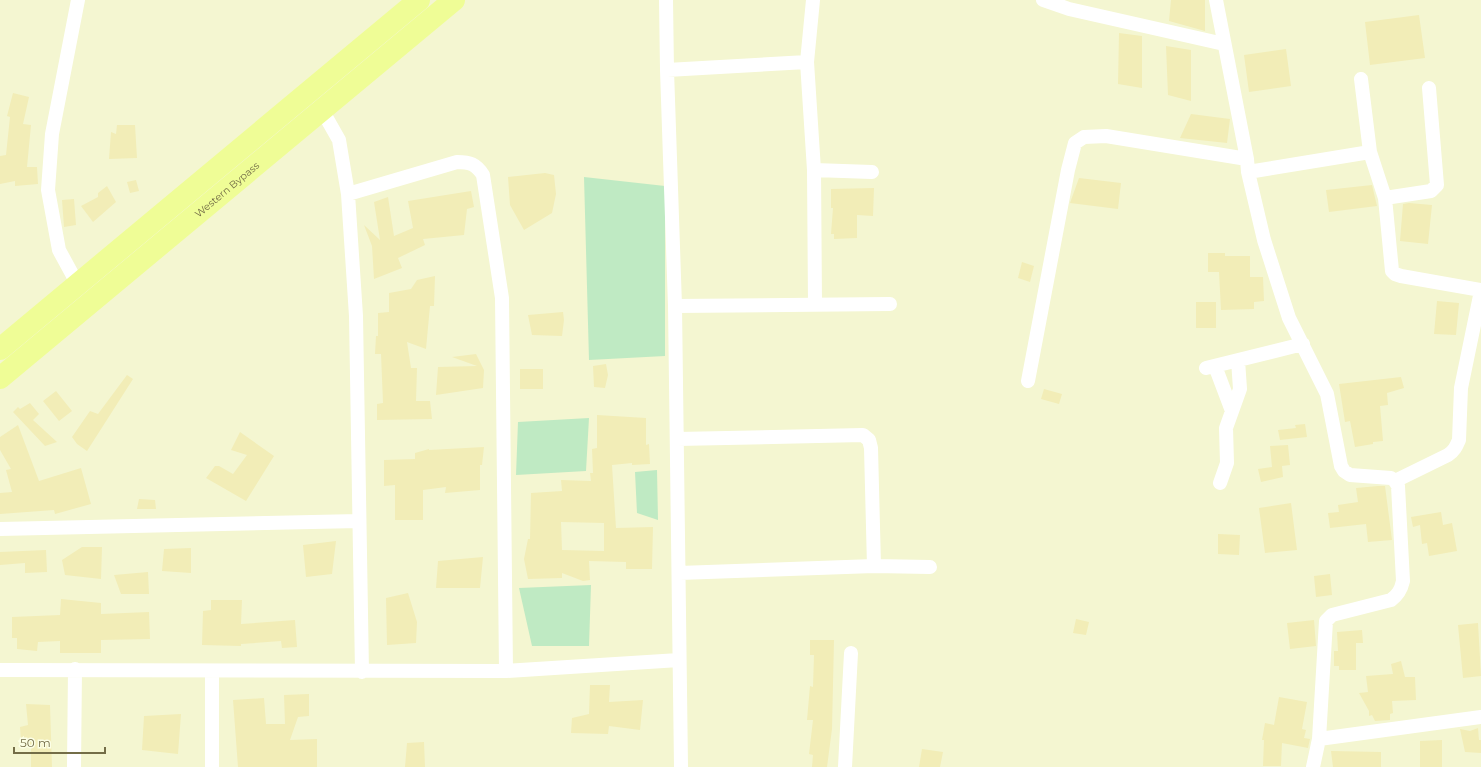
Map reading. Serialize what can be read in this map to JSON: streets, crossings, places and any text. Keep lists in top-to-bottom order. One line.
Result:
{"streets":{"main road":["Western Bypass"]},"scale_bar":"50 m"}
